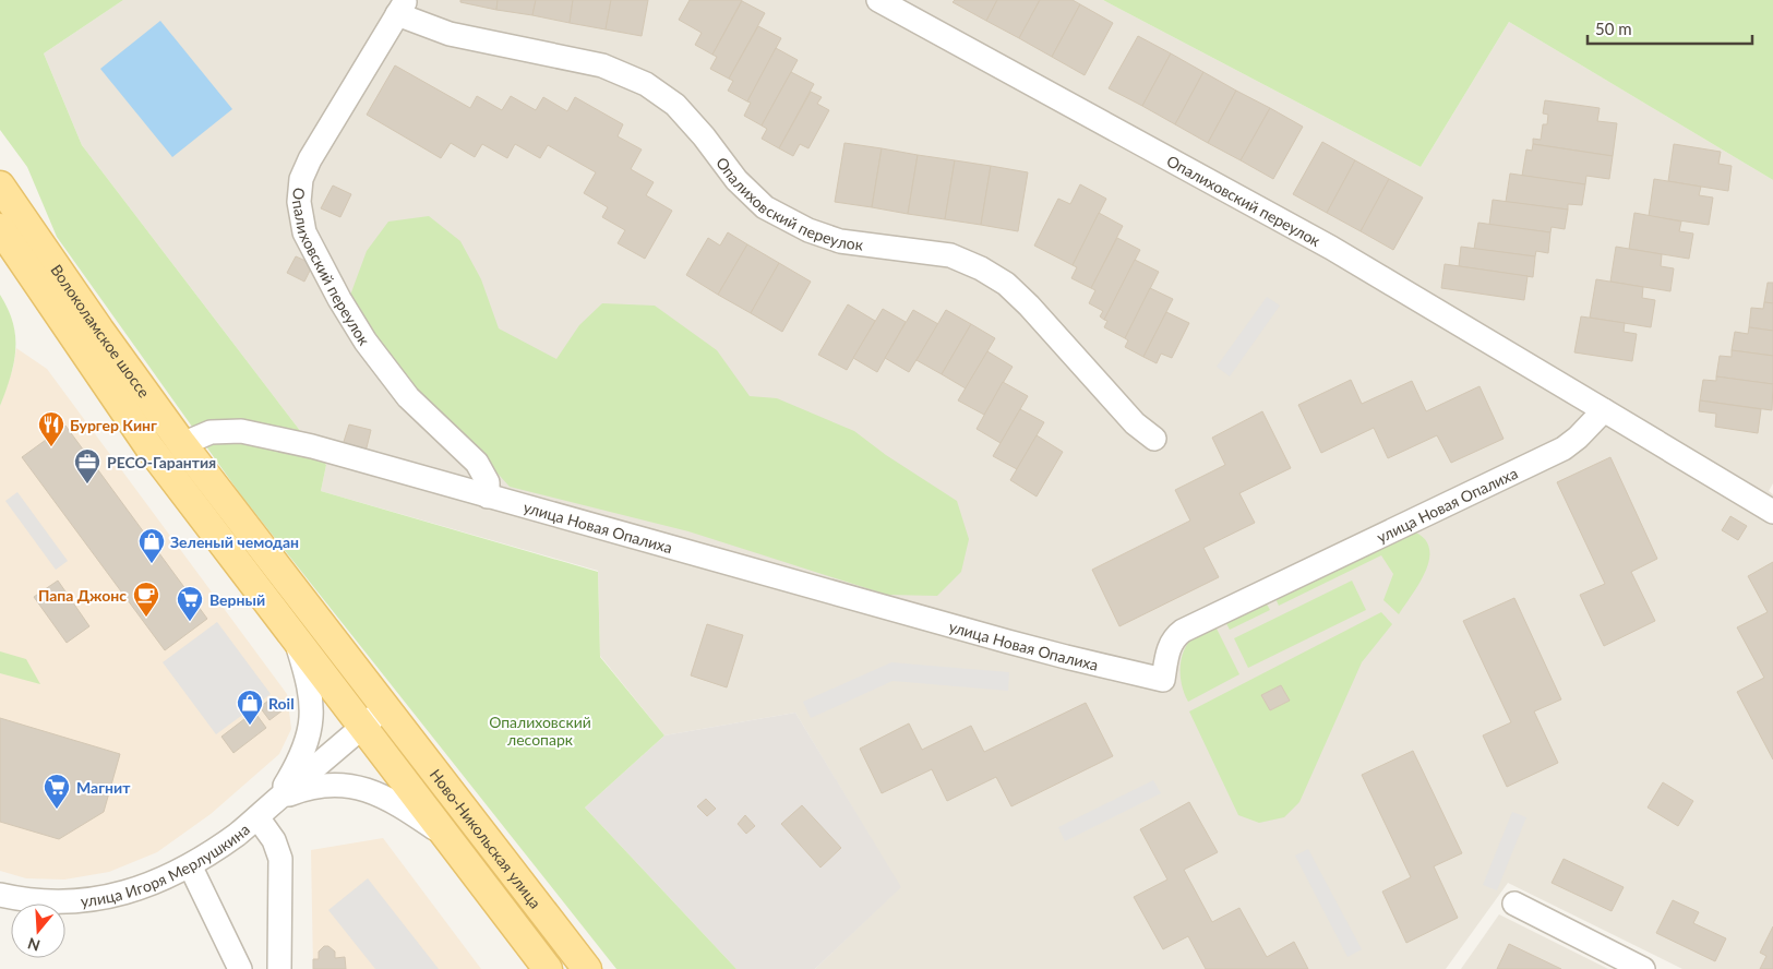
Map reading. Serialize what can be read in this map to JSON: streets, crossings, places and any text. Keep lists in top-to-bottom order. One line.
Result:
{"streets":{"main road":["Волоколамское шоссе","Ново-Никольская улица"],"street":["Опалиховский переулок","улица Новая Опалиха","улица Игоря Мерлушкина"]},"crossings":[["Опалиховский переулок","улица Новая Опалиха"],["Волоколамское шоссе","улица Новая Опалиха"],["Волоколамское шоссе","Ново-Никольская улица"]],"parks":["Опалиховский лесопарк"],"places":{"restaurant":["Бургер Кинг"],"office":["РЕСО-Гарантия"],"shop":["Зеленый чемодан","Roil"],"cafe":["Папа Джонс"],"supermarket":["Верный","Магнит"]},"scale_bar":"50 m","north":"bottom"}
